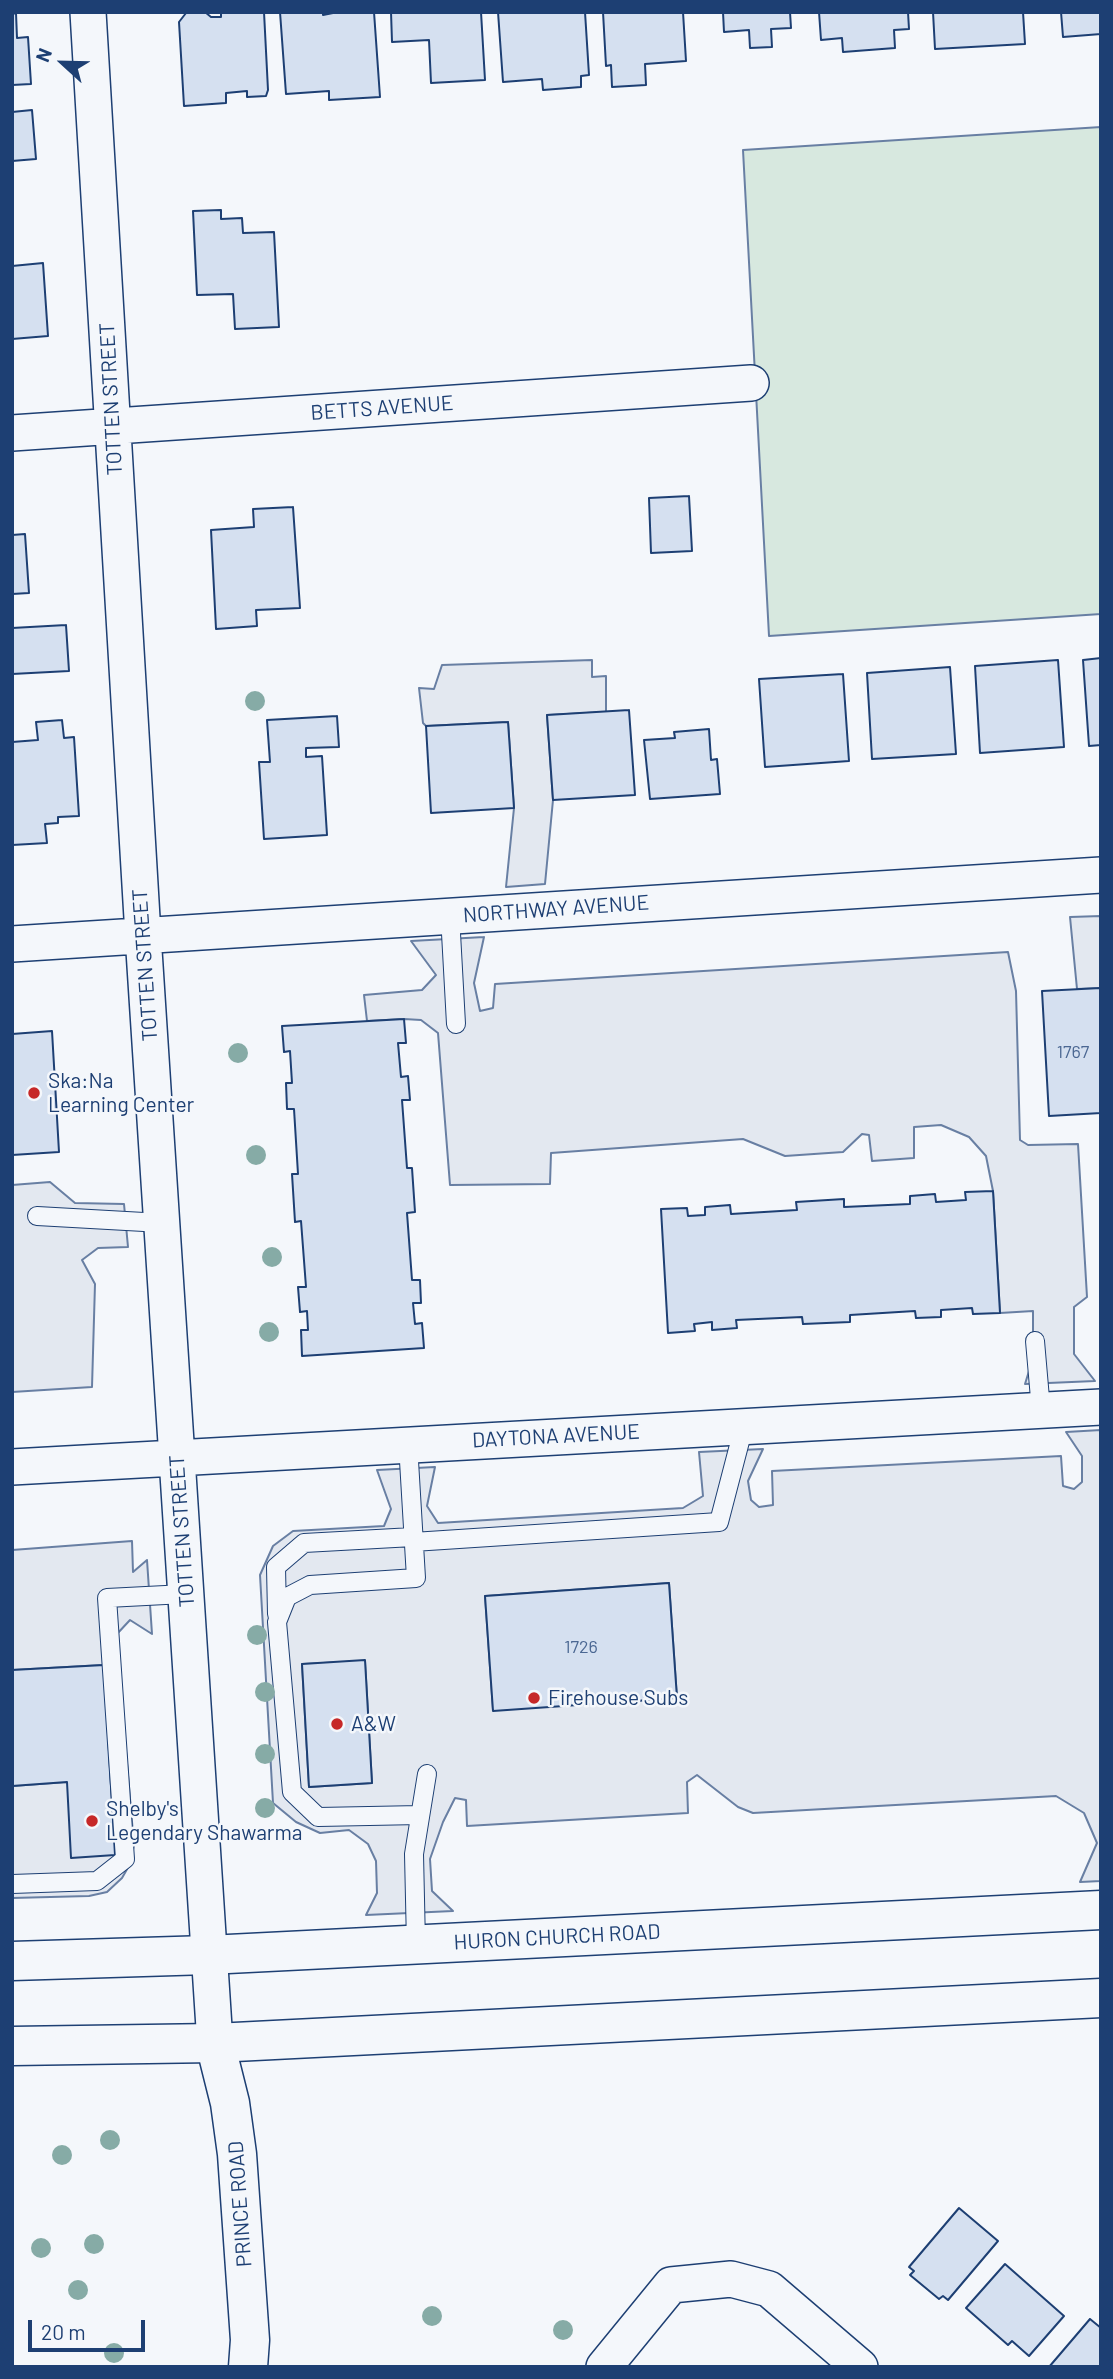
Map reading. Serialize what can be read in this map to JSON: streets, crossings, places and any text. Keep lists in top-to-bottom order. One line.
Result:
{"streets":{"main road":["HURON CHURCH ROAD","PRINCE ROAD"],"street":["TOTTEN STREET","BETTS AVENUE","NORTHWAY AVENUE","DAYTONA AVENUE"]},"crossings":[["TOTTEN STREET","BETTS AVENUE"],["TOTTEN STREET","NORTHWAY AVENUE"],["TOTTEN STREET","DAYTONA AVENUE"],["TOTTEN STREET","HURON CHURCH ROAD"],["TOTTEN STREET","PRINCE ROAD"]],"places":["Ska:Na Learning Center","Firehouse Subs","A&W","Shelby's Legendary Shawarma"],"house_numbers":["1767","1726"],"scale_bar":"20 m","north":"left"}
